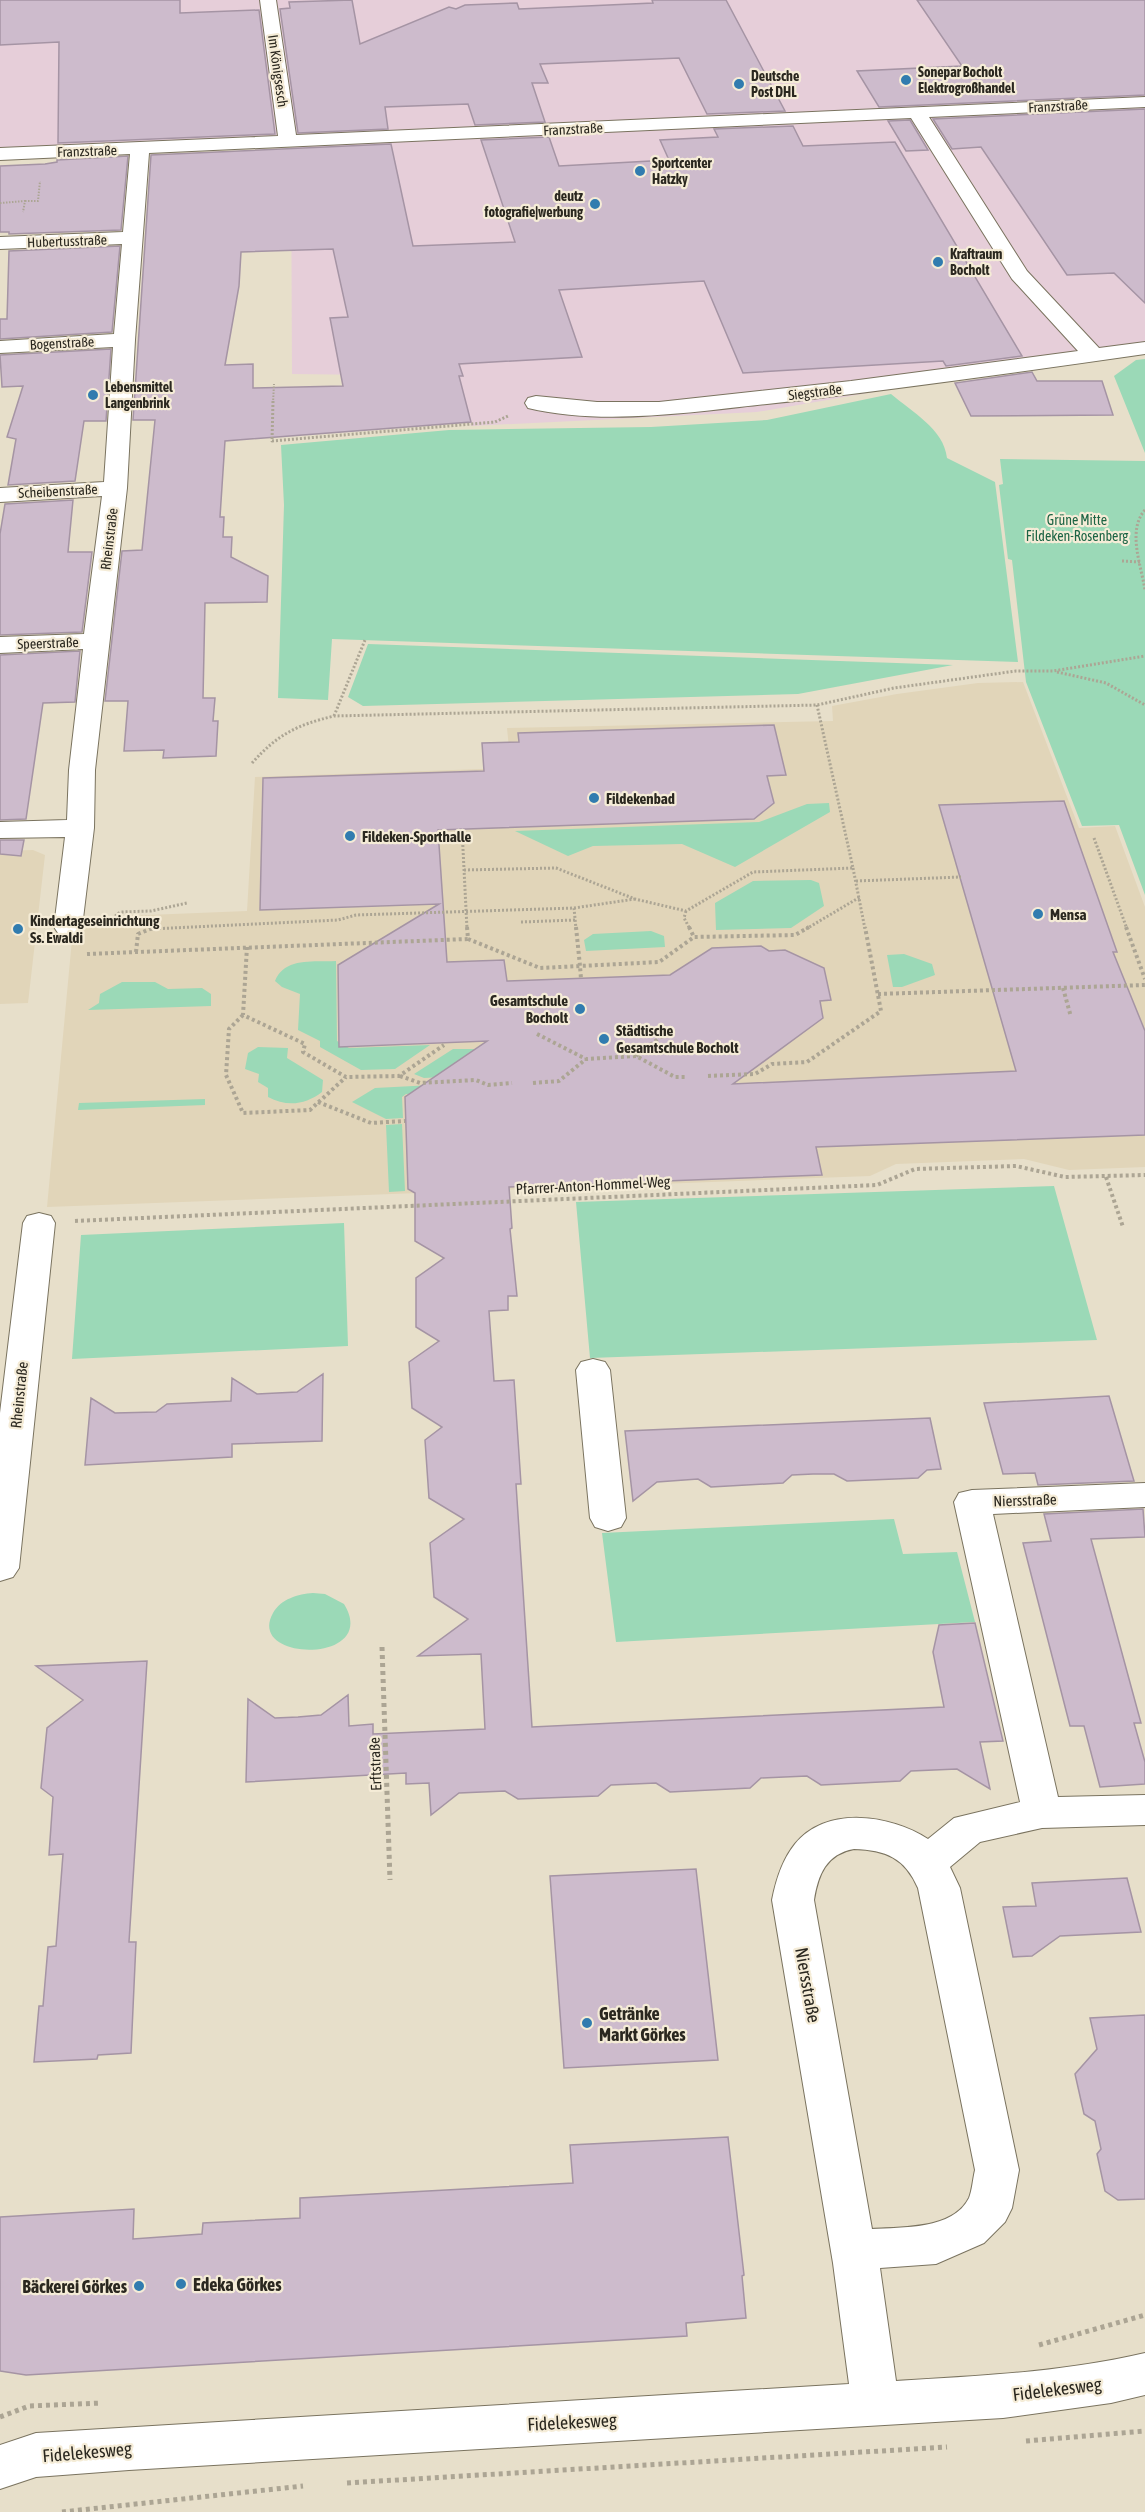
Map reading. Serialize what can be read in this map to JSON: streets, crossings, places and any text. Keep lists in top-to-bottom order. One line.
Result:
{"streets":{"street":["Im Königsesch","Franzstraße","Hubertusstraße","Bogenstraße","Siegstraße","Scheibenstraße","Rheinstraße","Speerstraße","Niersstraße","Fidelekesweg"],"path":["Pfarrer-Anton-Hommel-Weg","Erftstraße"]},"crossings":[["Im Königsesch","Franzstraße"],["Franzstraße","Rheinstraße"],["Hubertusstraße","Rheinstraße"],["Bogenstraße","Rheinstraße"],["Scheibenstraße","Rheinstraße"],["Rheinstraße","Speerstraße"],["Rheinstraße","Pfarrer-Anton-Hommel-Weg"],["Niersstraße","Fidelekesweg"]],"parks":["Grüne Mitte Fildeken-Rosenberg"],"places":["Sonepar Bocholt Elektrogroßhandel","Deutsche Post DHL","Sportcenter Hatzky","deutz fotografie|werbung","Kraftraum Bocholt","Lebensmittel Langenbrink","Fildekenbad","Fildeken-Sporthalle","Mensa","Kindertageseinrichtung Ss. Ewaldi","Gesamtschule Bocholt","Städtische Gesamtschule Bocholt","Getränke Markt Görkes","Edeka Görkes","Bäckerei Görkes"]}
